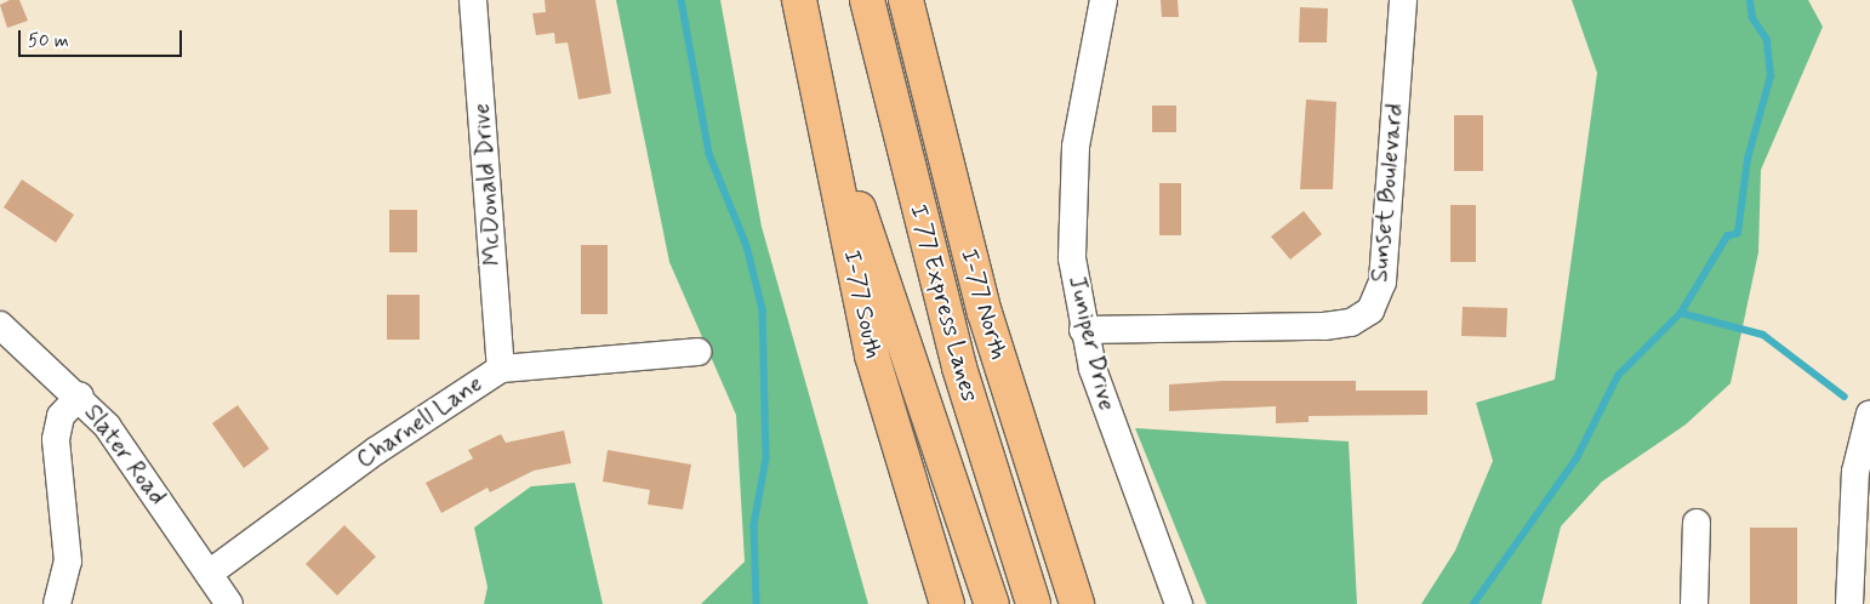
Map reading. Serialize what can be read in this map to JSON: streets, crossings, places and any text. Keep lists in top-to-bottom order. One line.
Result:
{"streets":{"highway":["I 77 Express Lanes","I-77 South","I-77 North"],"street":["McDonald Drive","Sunset Boulevard","Juniper Drive","Charnell Lane","Slater Road"]},"crossings":[["McDonald Drive","Charnell Lane"],["Sunset Boulevard","Juniper Drive"],["I 77 Express Lanes","I-77 South"],["Charnell Lane","Slater Road"]],"scale_bar":"50 m"}
